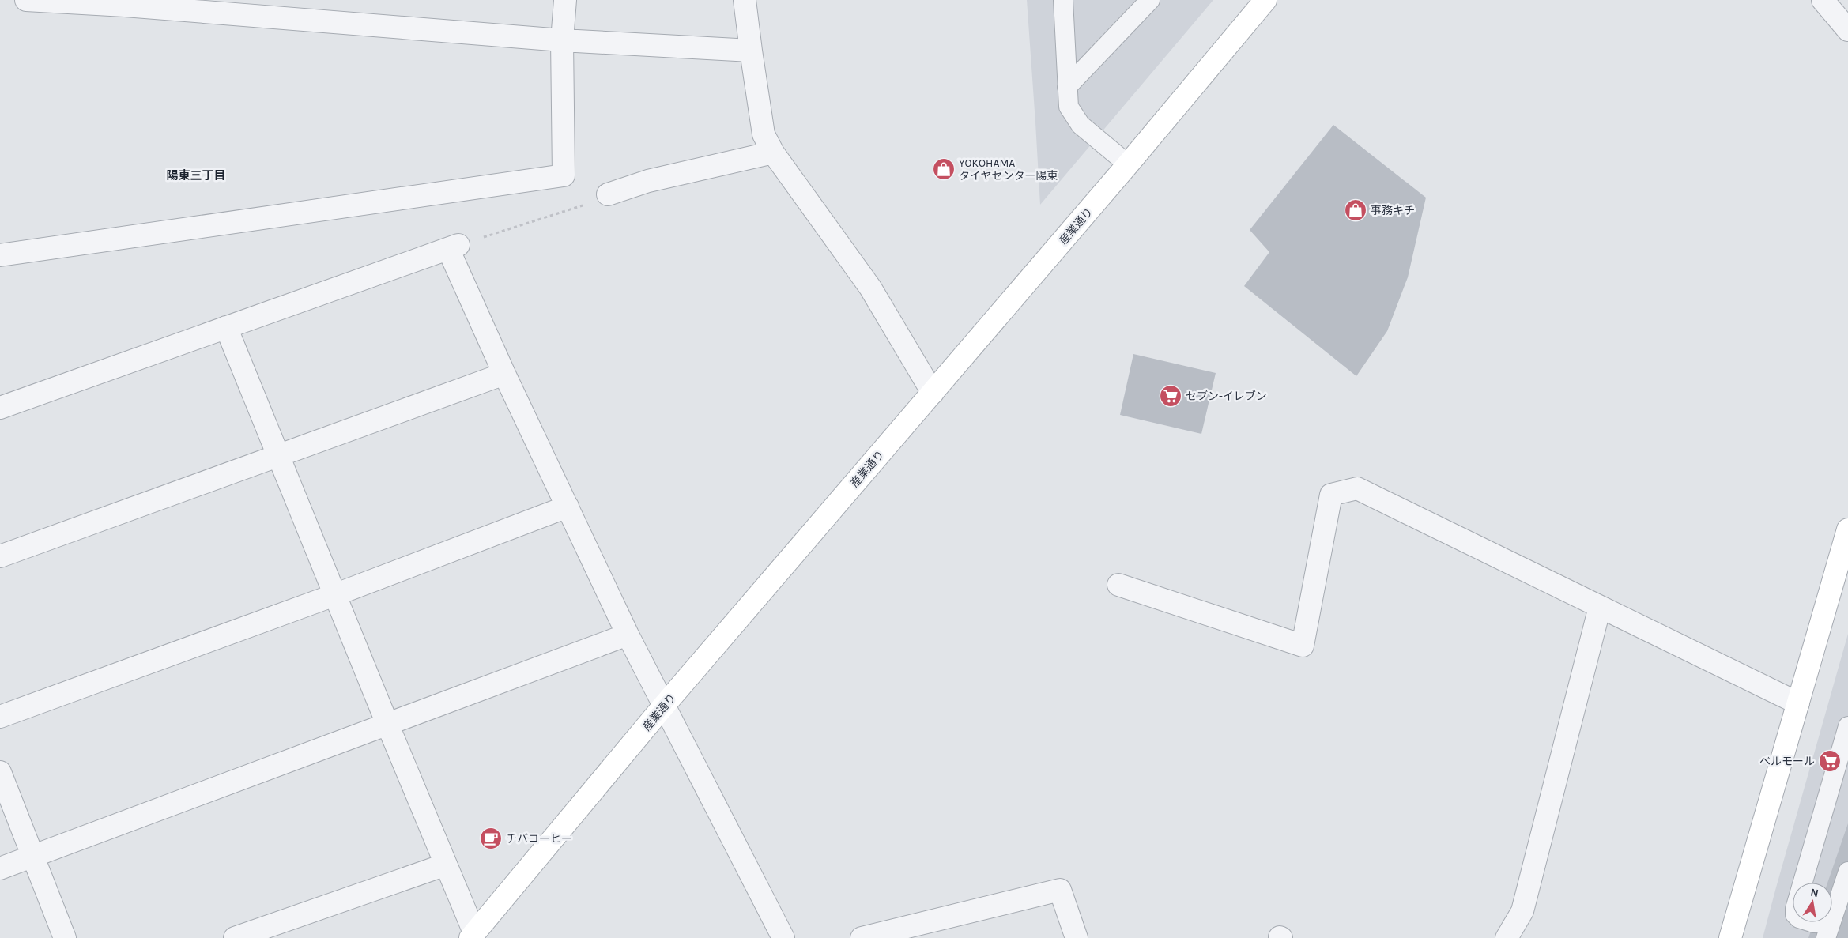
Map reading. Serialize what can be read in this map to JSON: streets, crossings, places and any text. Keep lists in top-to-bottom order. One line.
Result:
{"streets":{"street":["産業通り"]},"districts":["陽東三丁目"],"places":{"shop":["YOKOHAMA タイヤセンター陽東","事務キチ"],"supermarket":["セブン-イレブン","ベルモール"],"cafe":["チバコーヒー"]},"north":"top"}
